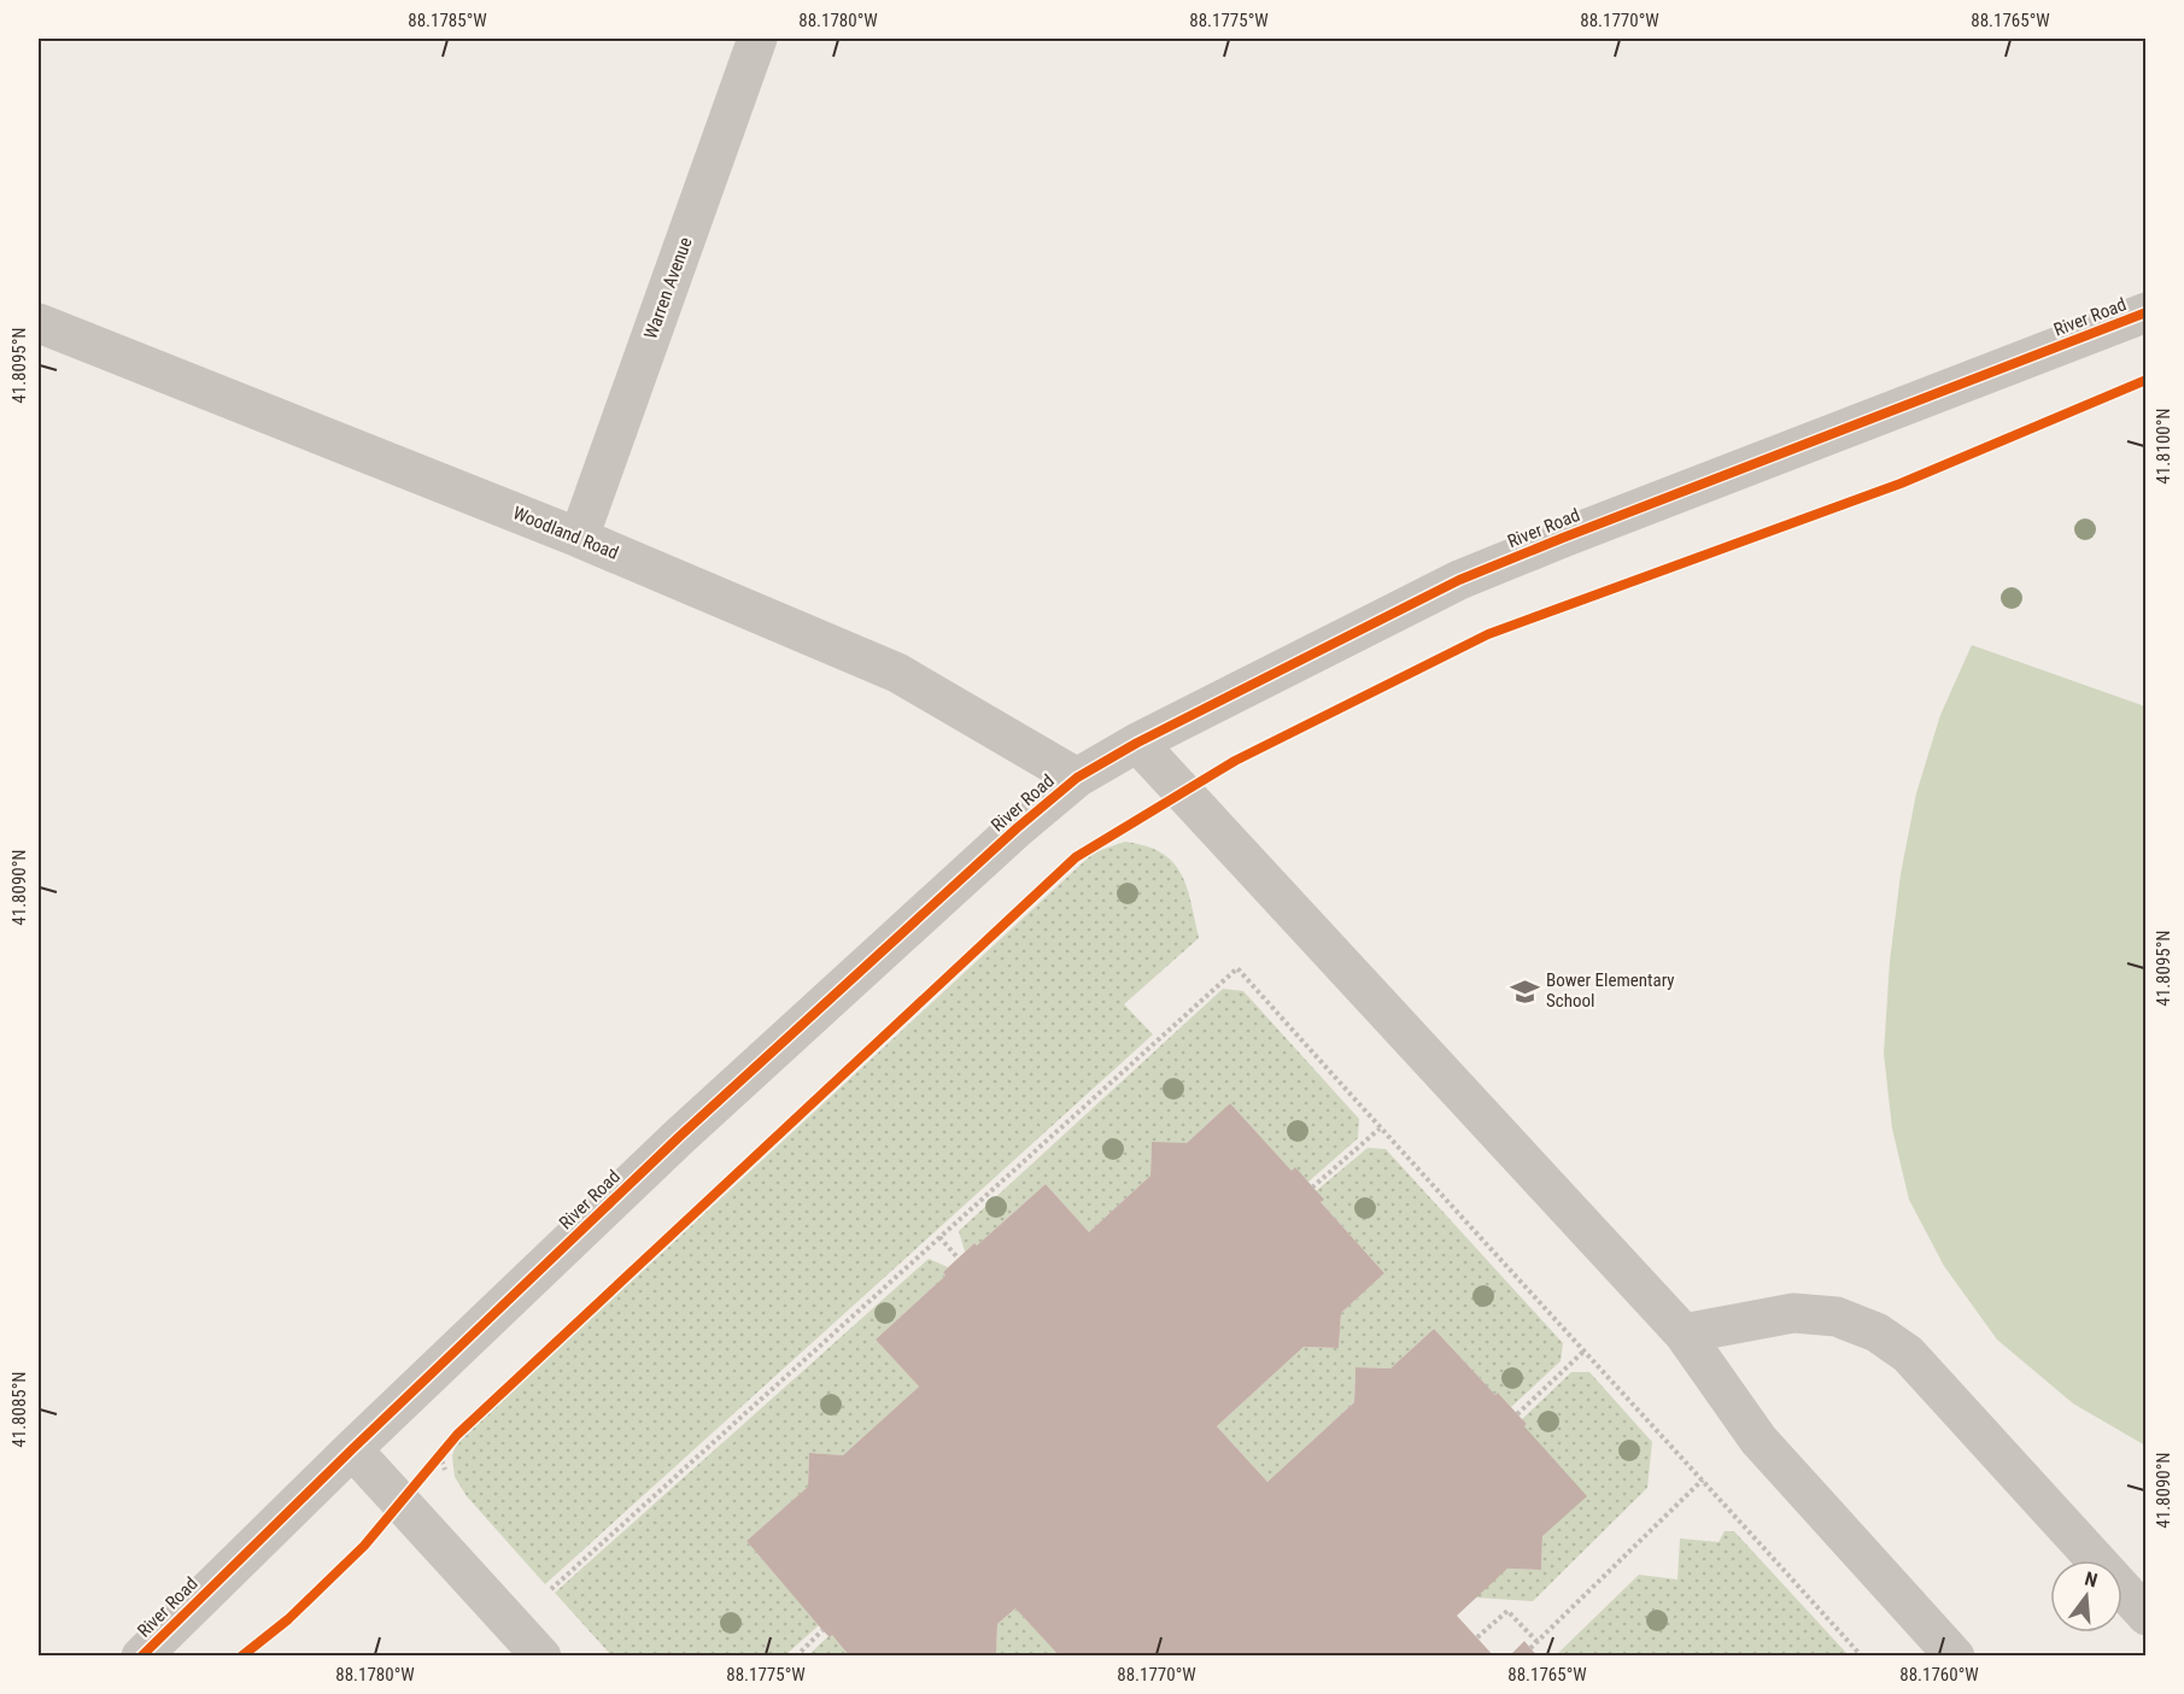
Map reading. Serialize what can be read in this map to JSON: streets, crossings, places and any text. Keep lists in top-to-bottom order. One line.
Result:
{"streets":{"street":["Warren Avenue","River Road","Woodland Road"]},"crossings":[["Warren Avenue","Woodland Road"],["River Road","Woodland Road"]],"places":{"school or university":["Bower Elementary School"]},"north":"top","coordinates":["88.1785°W","88.1780°W","88.1775°W","88.1770°W","88.1765°W","41.8095°N","41.8100°N","41.8090°N","41.8085°N","88.1760°W"]}
